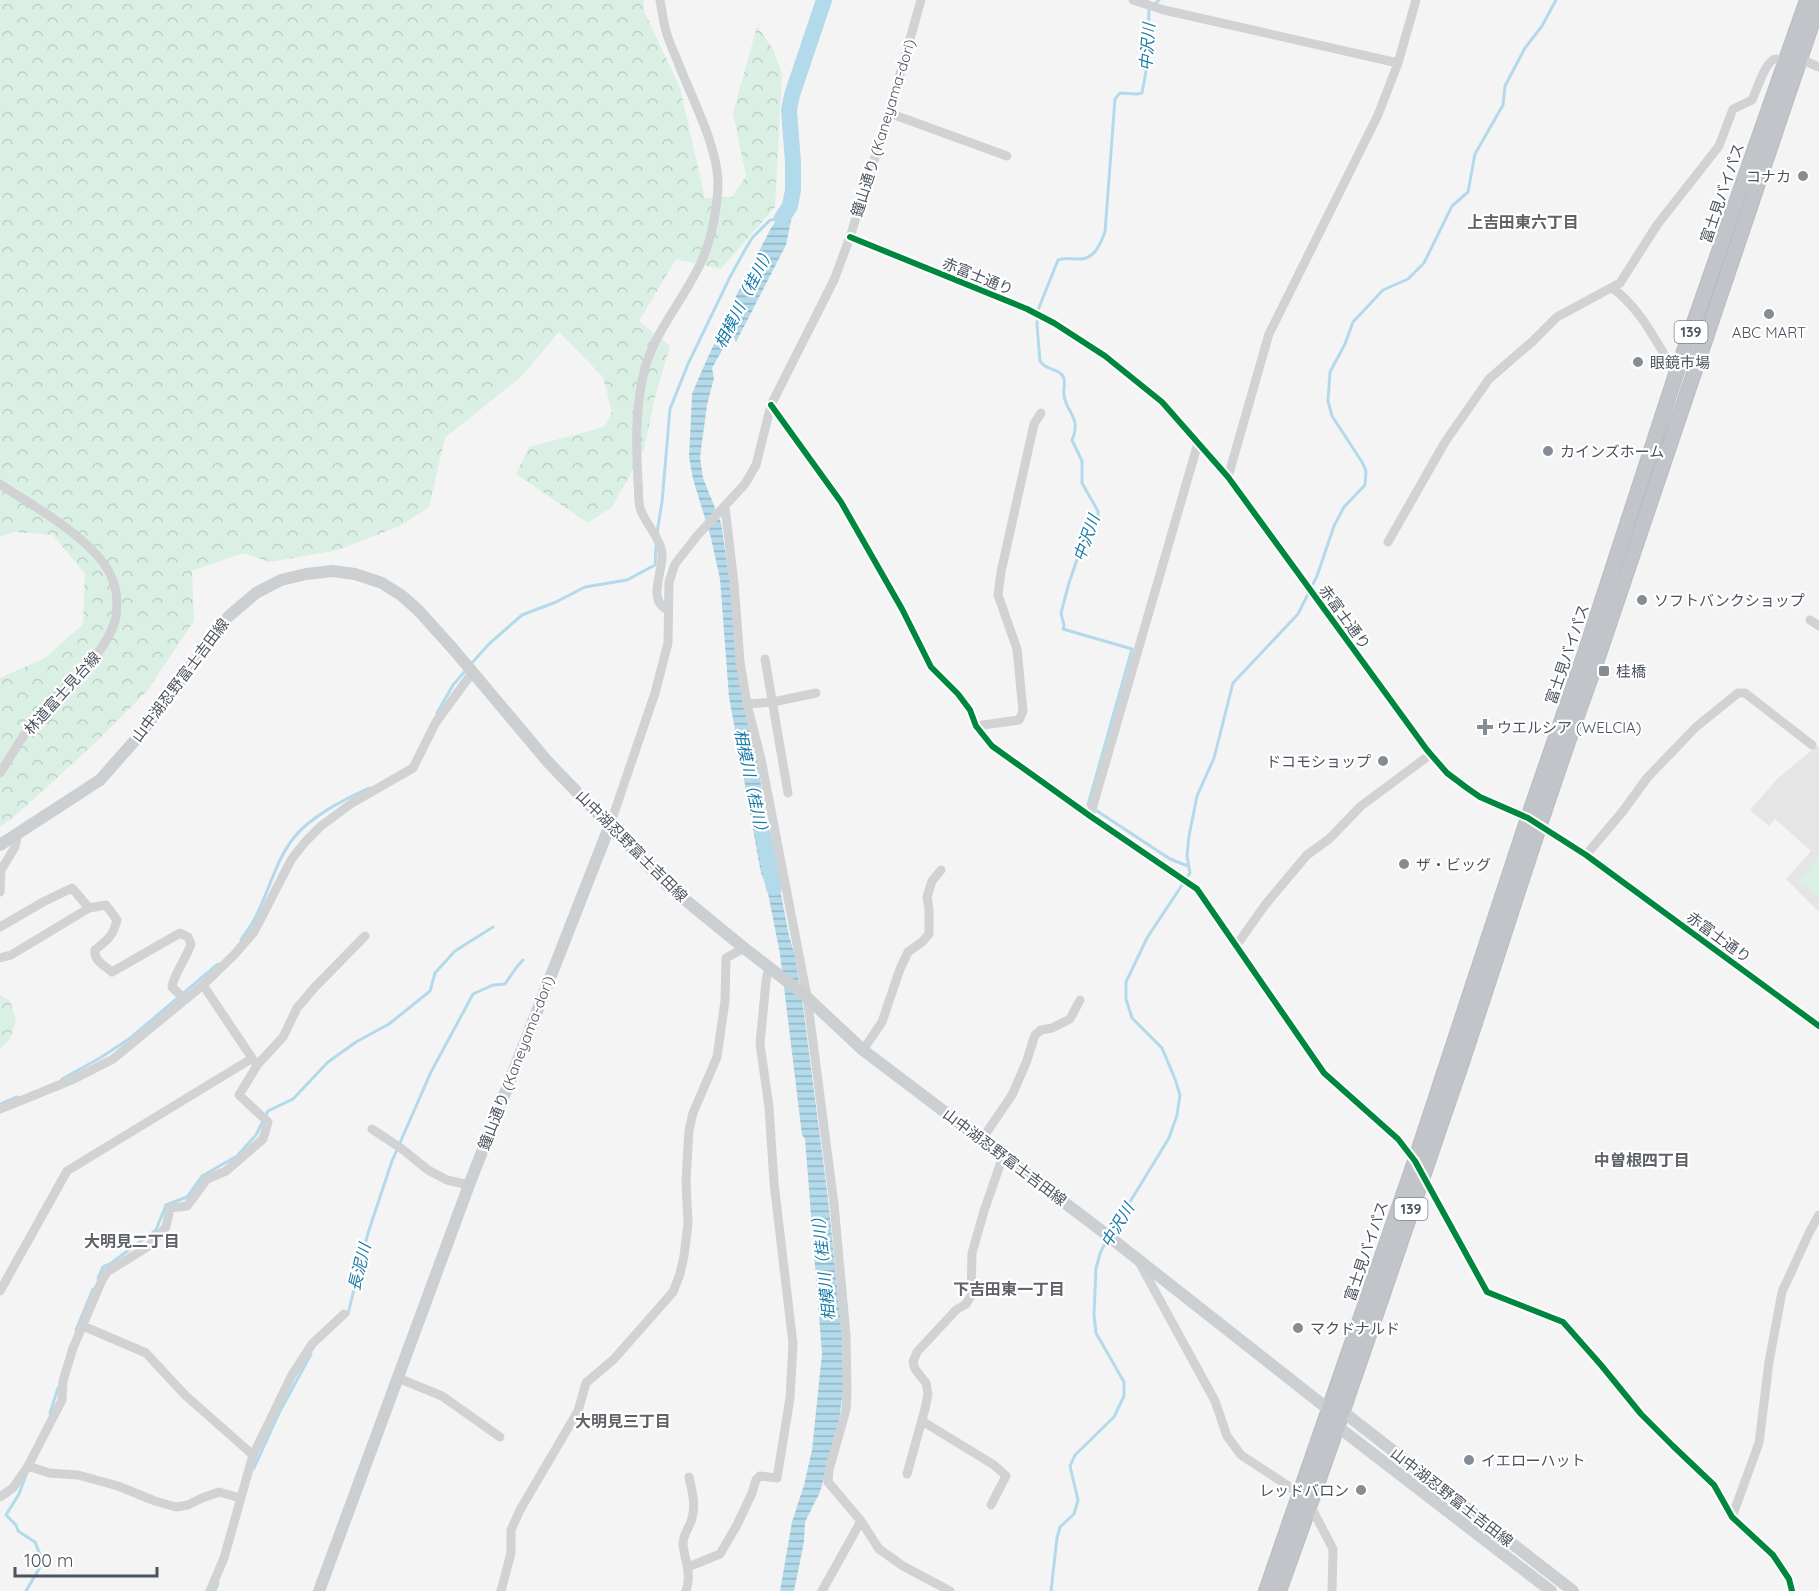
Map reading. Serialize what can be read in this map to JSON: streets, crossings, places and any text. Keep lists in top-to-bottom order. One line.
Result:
{"streets":{"highway":["富士見バイパス","139"],"main road":["鐘山通り (Kaneyama-dori)","山中湖忍野富士吉田線"],"street":["赤富士通り","林道富士見台線"]},"crossings":[["鐘山通り (Kaneyama-dori)","赤富士通り"],["鐘山通り (Kaneyama-dori)","山中湖忍野富士吉田線"],["富士見バイパス","赤富士通り"],["富士見バイパス","山中湖忍野富士吉田線"]],"districts":["上吉田東六丁目","中曽根四丁目","大明見二丁目","下吉田東一丁目","大明見三丁目"],"water":["中沢川","相模川（桂川）","長泥川"],"places":{"other":["コナカ","ABC MART","眼鏡市場","カインズホーム","ソフトバンクショップ","ドコモショップ","ザ・ビッグ","マクドナルド","イエローハット","レッドバロン"],"transit":["桂橋"],"health":["ウエルシア (WELCIA)"]},"scale_bar":"100 m"}
